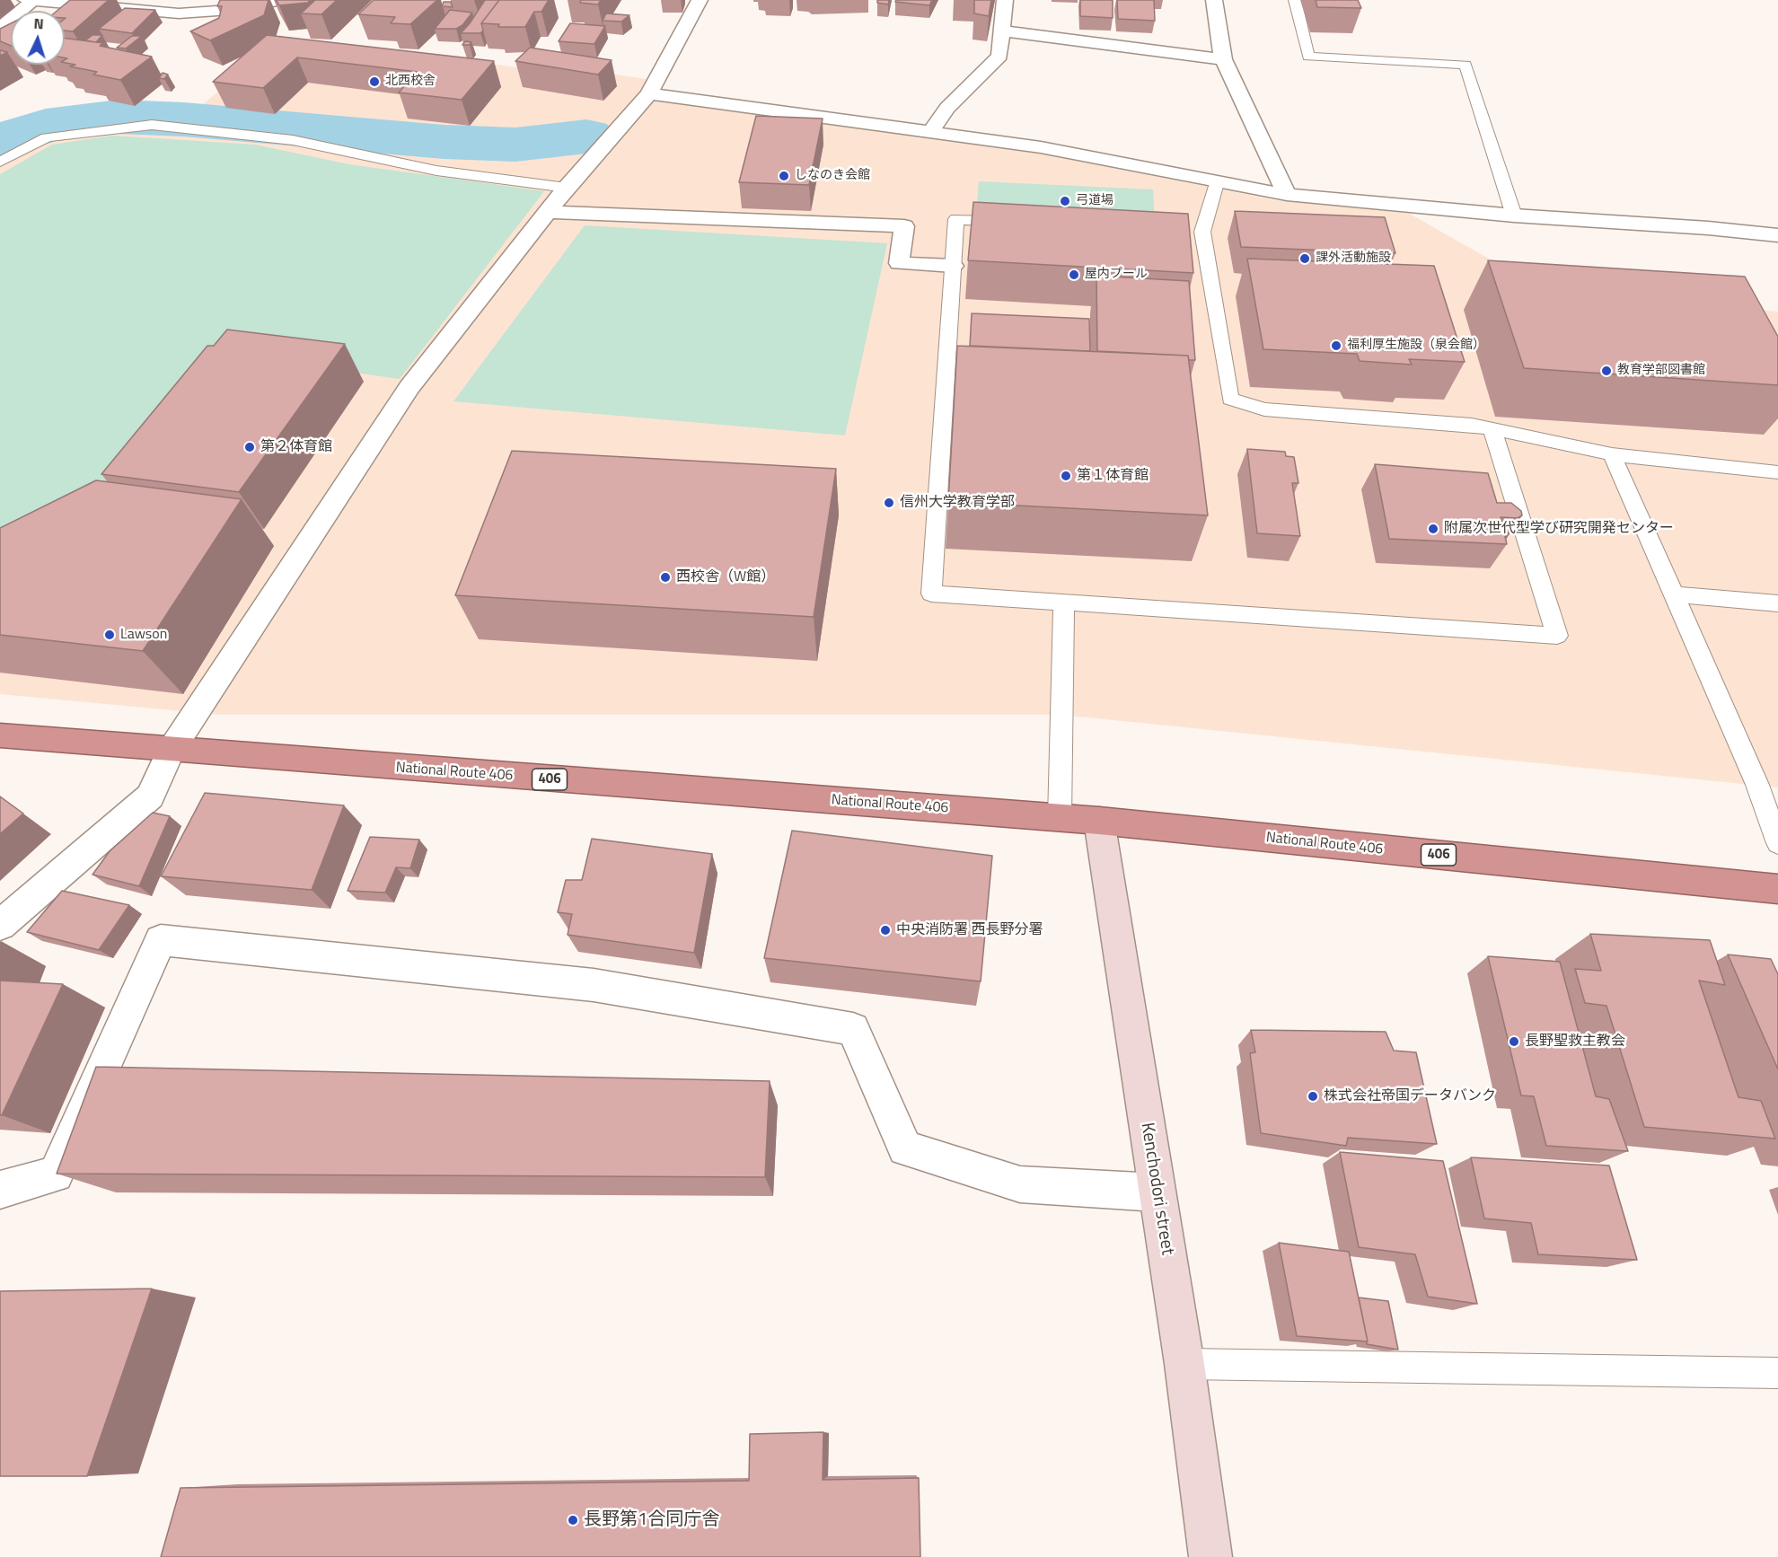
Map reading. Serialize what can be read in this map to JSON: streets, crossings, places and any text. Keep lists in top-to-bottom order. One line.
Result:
{"streets":{"highway":["National Route 406","406"],"main road":["Kenchodori street"]},"crossings":[["National Route 406","Kenchodori street"]],"places":["北西校舎","しなのき会館","弓道場","課外活動施設","屋内プール","福利厚生施設（泉会館）","教育学部図書館","第２体育館","第１体育館","信州大学教育学部","附属次世代型学び研究開発センター","西校舎（W館）","Lawson","中央消防署 西長野分署","長野聖救主教会","株式会社帝国データバンク","長野第1合同庁舎"],"north":"top"}
